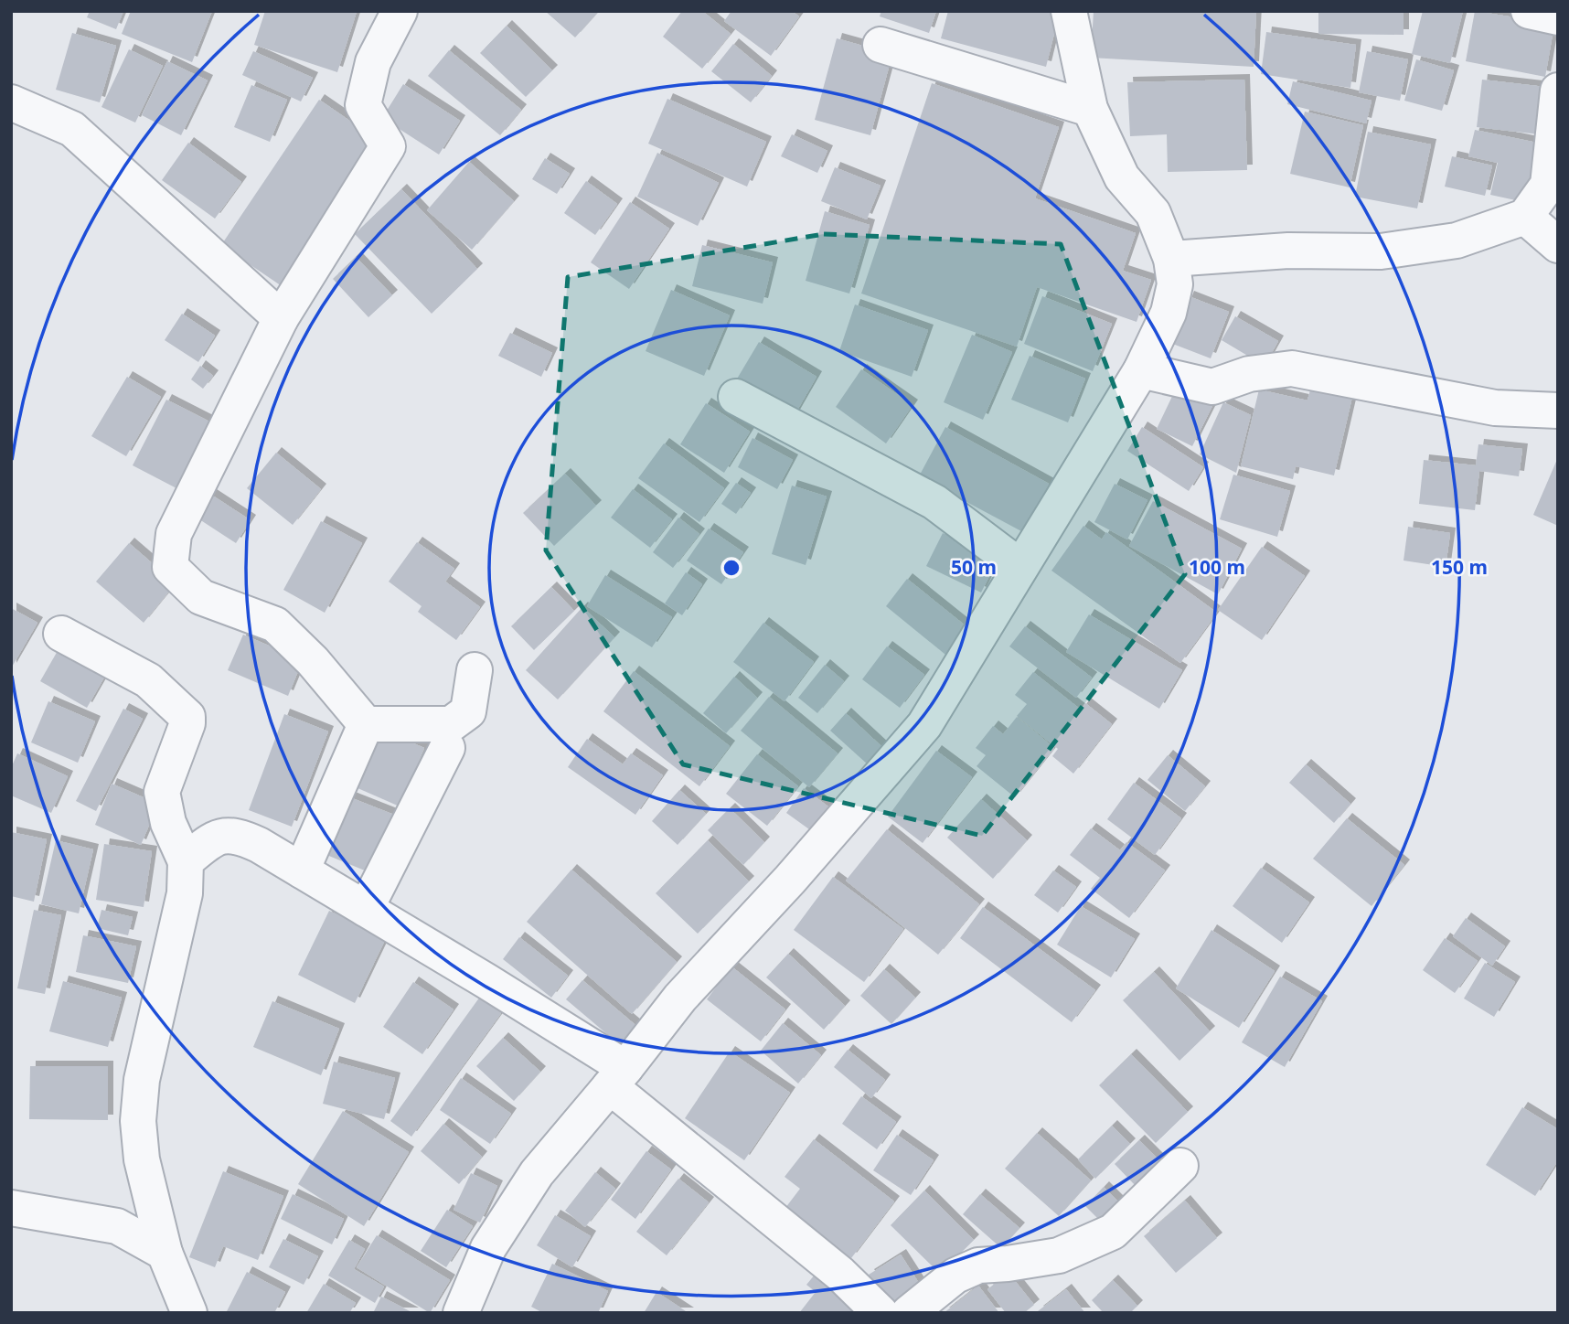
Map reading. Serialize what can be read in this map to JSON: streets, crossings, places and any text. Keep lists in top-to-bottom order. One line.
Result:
{"rings":["50 m","100 m","150 m"]}
